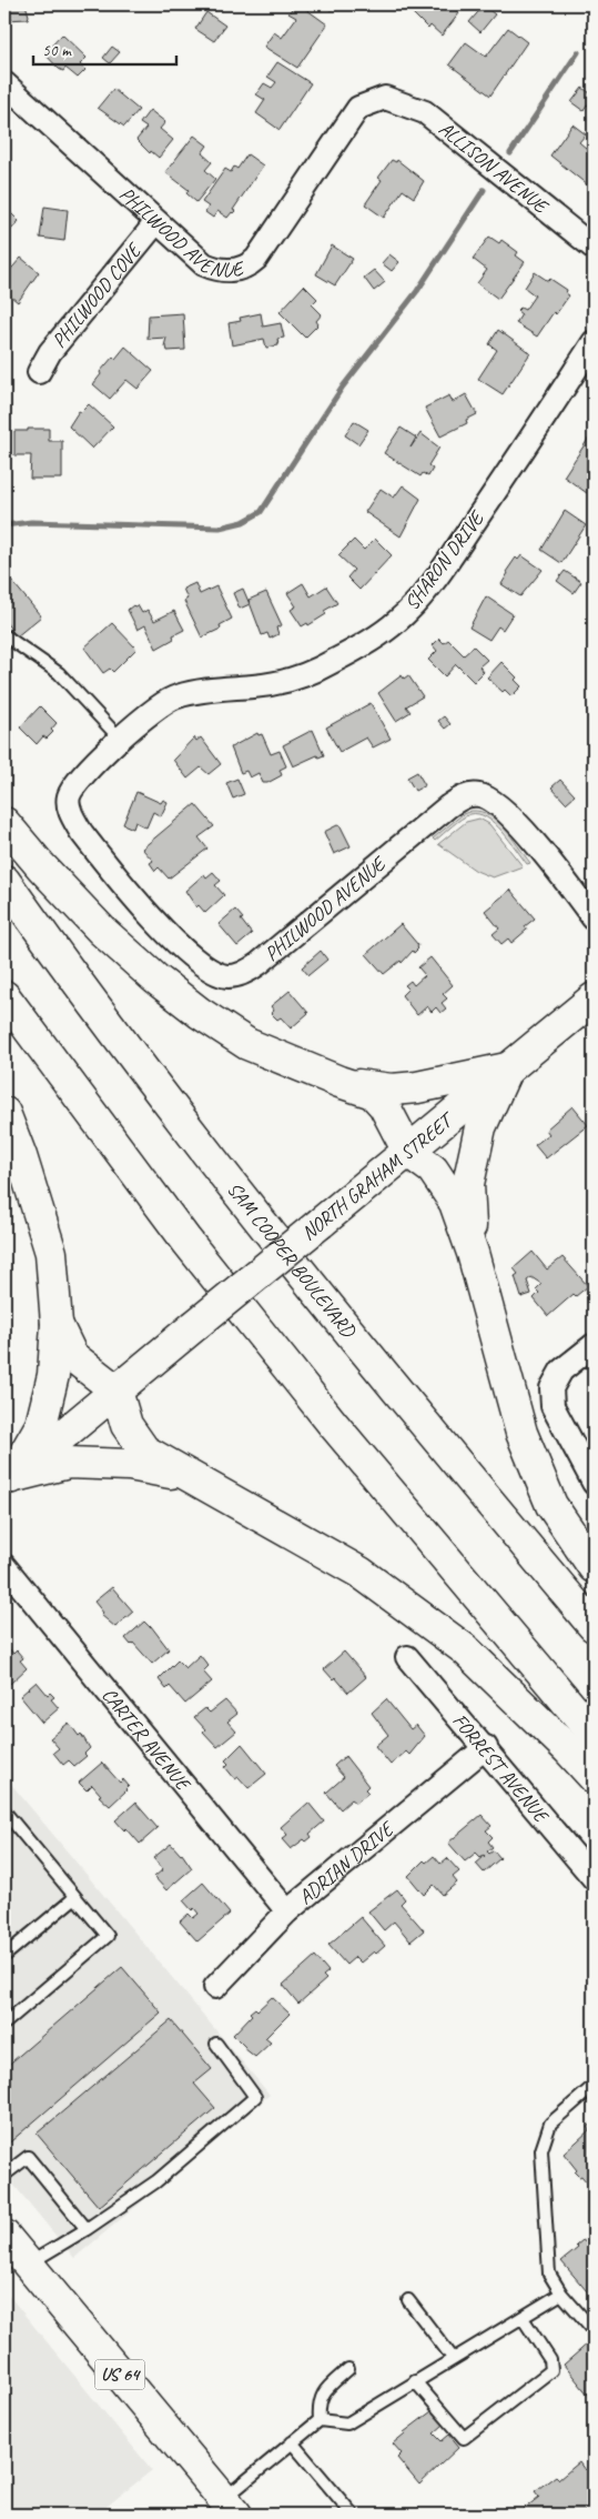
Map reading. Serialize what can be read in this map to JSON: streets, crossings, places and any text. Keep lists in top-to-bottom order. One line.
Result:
{"streets":{"main road":["NORTH GRAHAM STREET","SAM COOPER BOULEVARD","US 64"],"street":["ALLISON AVENUE","PHILWOOD AVENUE","PHILWOOD COVE","SHARON DRIVE","CARTER AVENUE","FORREST AVENUE","ADRIAN DRIVE"]},"crossings":[["ALLISON AVENUE","PHILWOOD AVENUE"],["PHILWOOD AVENUE","PHILWOOD COVE"],["PHILWOOD AVENUE","SHARON DRIVE"],["CARTER AVENUE","ADRIAN DRIVE"],["FORREST AVENUE","ADRIAN DRIVE"]],"scale_bar":"50 m"}
